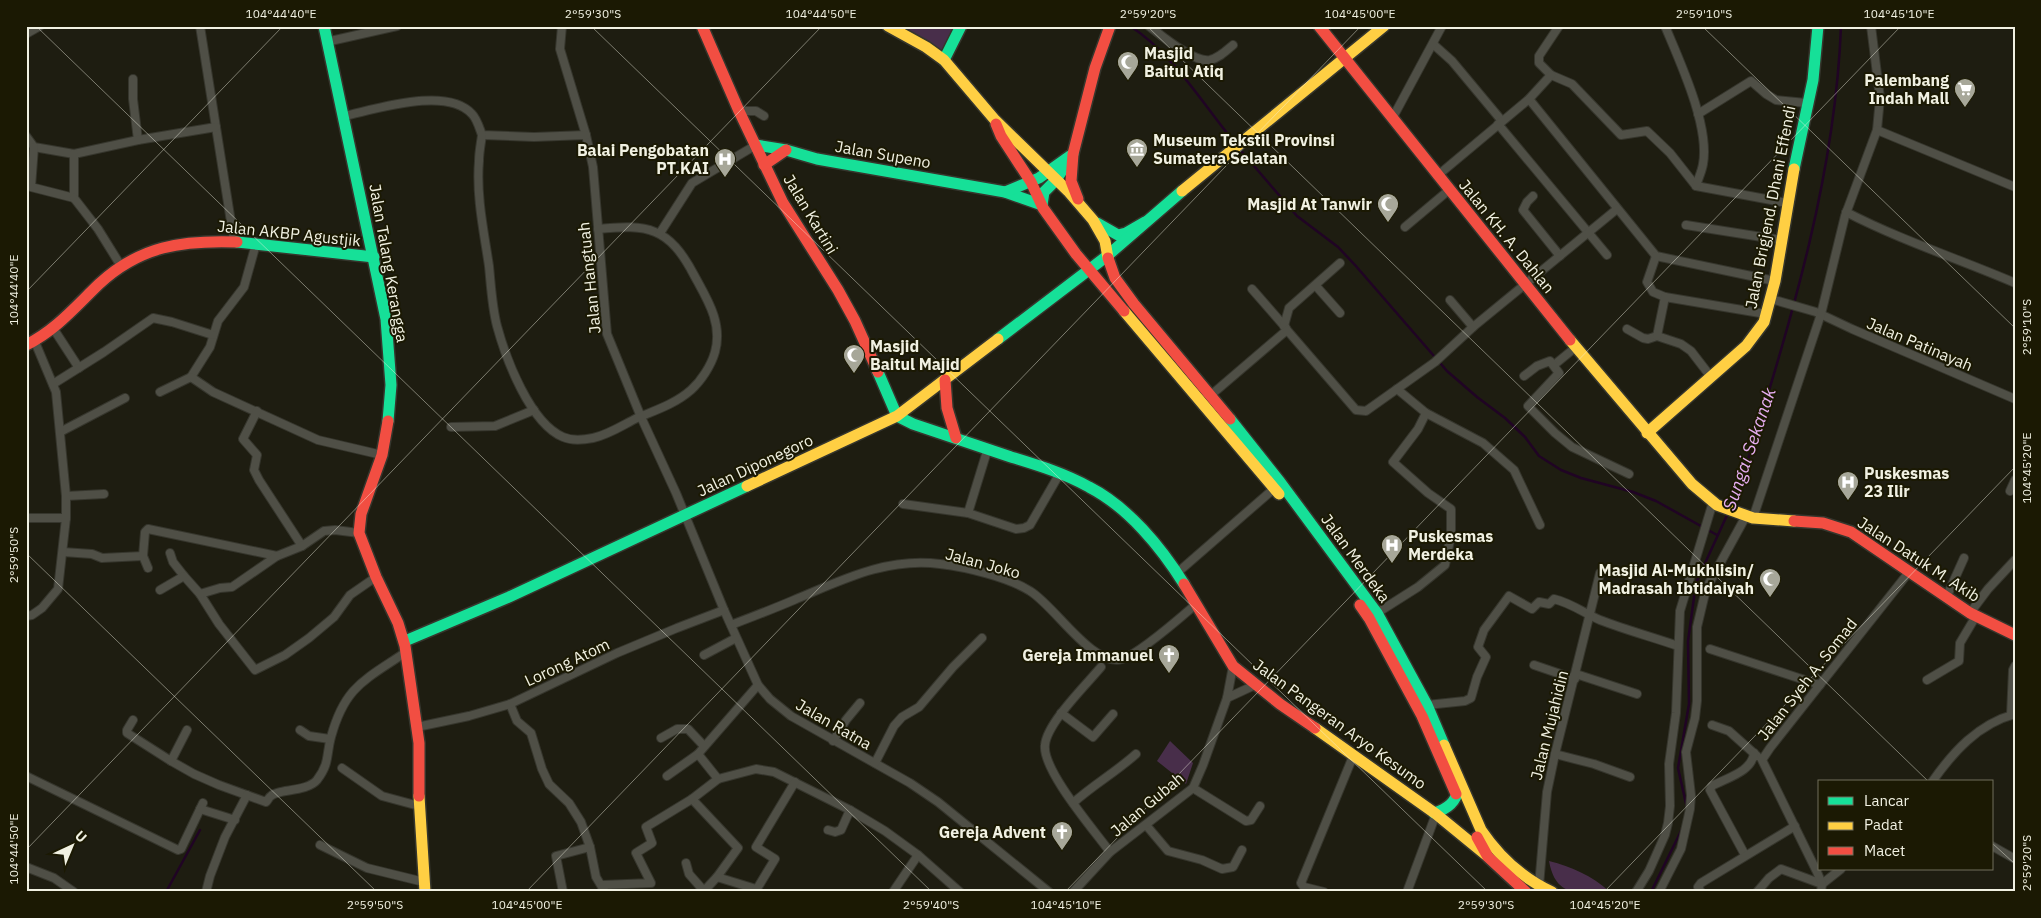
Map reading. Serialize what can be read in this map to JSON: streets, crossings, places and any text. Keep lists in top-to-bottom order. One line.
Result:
{"streets":{"street":["Jalan Supeno","Jalan Brigjend. Dhani Effendi","Jalan Kartini","Jalan AKBP Agustjik","Jalan KH. A. Dahlan","Jalan Talang Kerangga","Jalan Hangtuah","Jalan Patinayah","Jalan Diponegoro","Jalan Merdeka","Jalan Datuk M. Akib","Jalan Joko","Lorong Atom","Jalan Syeh A. Somad","Jalan Ratna","Jalan Pangeran Aryo Kesumo","Jalan Mujahidin","Jalan Gubah"]},"crossings":[["Jalan Supeno","Jalan Kartini"],["Jalan Supeno","Jalan Merdeka"],["Jalan Brigjend. Dhani Effendi","Jalan KH. A. Dahlan"],["Jalan Brigjend. Dhani Effendi","Jalan Patinayah"],["Jalan Kartini","Jalan Diponegoro"],["Jalan Kartini","Jalan Pangeran Aryo Kesumo"],["Jalan AKBP Agustjik","Jalan Talang Kerangga"],["Jalan KH. A. Dahlan","Jalan Datuk M. Akib"],["Jalan Talang Kerangga","Jalan Diponegoro"],["Jalan Talang Kerangga","Lorong Atom"],["Jalan Hangtuah","Jalan Diponegoro"],["Jalan Hangtuah","Jalan Ratna"],["Jalan Diponegoro","Jalan Merdeka"],["Jalan Diponegoro","Jalan Ratna"],["Jalan Diponegoro","Jalan Pangeran Aryo Kesumo"],["Jalan Merdeka","Jalan Pangeran Aryo Kesumo"],["Jalan Merdeka","Jalan Mujahidin"],["Jalan Datuk M. Akib","Jalan Syeh A. Somad"],["Jalan Joko","Jalan Ratna"],["Jalan Joko","Jalan Pangeran Aryo Kesumo"],["Lorong Atom","Jalan Ratna"],["Jalan Pangeran Aryo Kesumo","Jalan Gubah"]],"water":["Sungai Sekanak"],"places":{"mosque":["Masjid Baitul Atiq","Masjid At Tanwir","Masjid Baitul Majid","Masjid Al-Mukhlisin/ Madrasah Ibtidaiyah"],"supermarket":["Palembang Indah Mall"],"museum":["Museum Tekstil Provinsi Sumatera Selatan"],"hospital":["Balai Pengobatan PT.KAI","Puskesmas 23 Ilir","Puskesmas Merdeka"],"church":["Gereja Immanuel","Gereja Advent"]},"legend":["Lancar","Padat","Macet"],"north":"top right","coordinates":["104°44'40\"E","2°59'30\"S","104°44'50\"E","2°59'20\"S","104°45'00\"E","2°59'10\"S","104°45'10\"E","104°45'20\"E","2°59'50\"S","2°59'40\"S"]}
